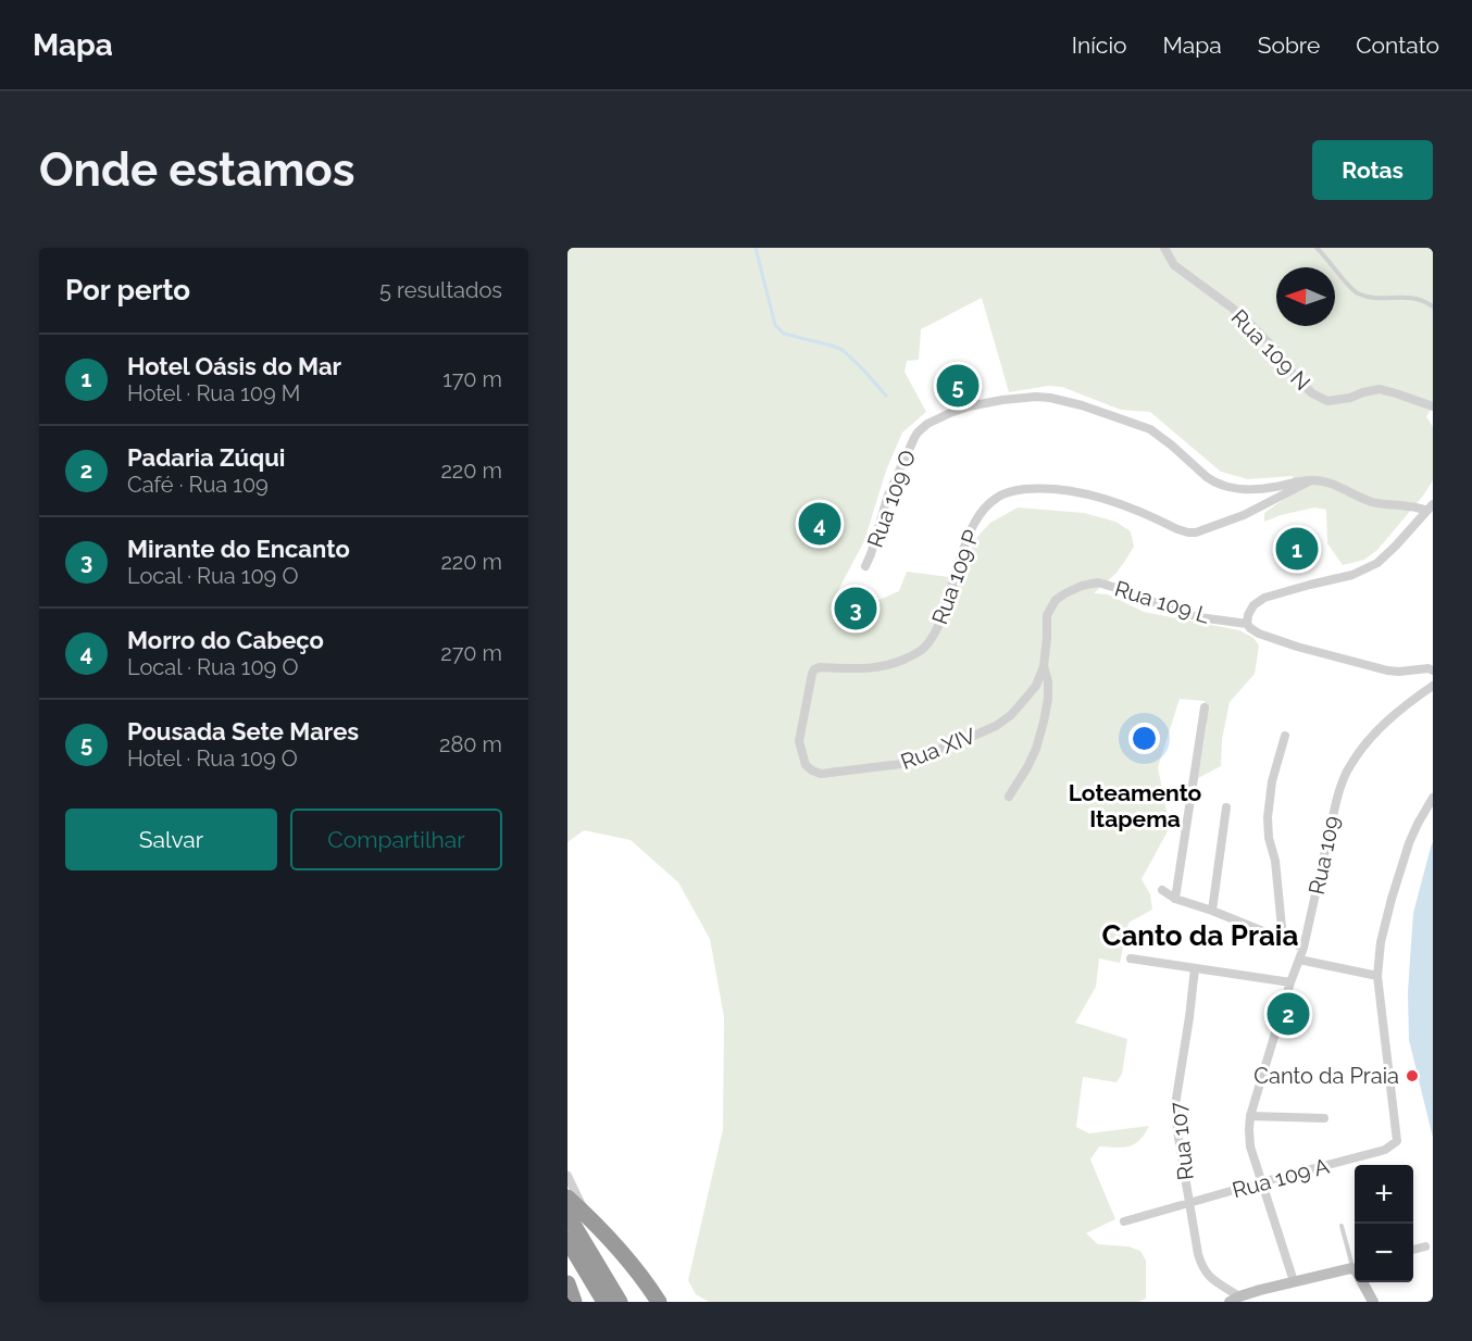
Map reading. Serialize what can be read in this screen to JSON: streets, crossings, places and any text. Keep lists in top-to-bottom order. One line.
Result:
{"streets":{"street":["Rua 109 N","Rua 109 O","Rua 109 P","Rua 109 L","Rua XIV","Rua 109","Rua 107","Rua 109 A"]},"crossings":[["Rua 109 O","Rua 109 P"],["Rua 109 P","Rua XIV"],["Rua 109 L","Rua XIV"],["Rua 109","Rua 109 A"],["Rua 107","Rua 109 A"]],"districts":["Loteamento Itapema","Canto da Praia"],"places":["Canto da Praia"],"north":"left","page":{"header":"Mapa","nav":["Início","Mapa","Sobre","Contato"],"buttons":["Rotas",["Salvar","Compartilhar"]],"title":"Onde estamos","heading":["Por perto","5 resultados"],"list":[{"mark":"1","name":"Hotel Oásis do Mar","note":"Hotel · Rua 109 M","value":"170 m"},{"mark":"2","name":"Padaria Zúqui","note":"Café · Rua 109","value":"220 m"},{"mark":"3","name":"Mirante do Encanto","note":"Local · Rua 109 O","value":"220 m"},{"mark":"4","name":"Morro do Cabeço","note":"Local · Rua 109 O","value":"270 m"},{"mark":"5","name":"Pousada Sete Mares","note":"Hotel · Rua 109 O","value":"280 m"}],"pins":["5","4","1","3","2"],"map_buttons":["+","−"]}}
